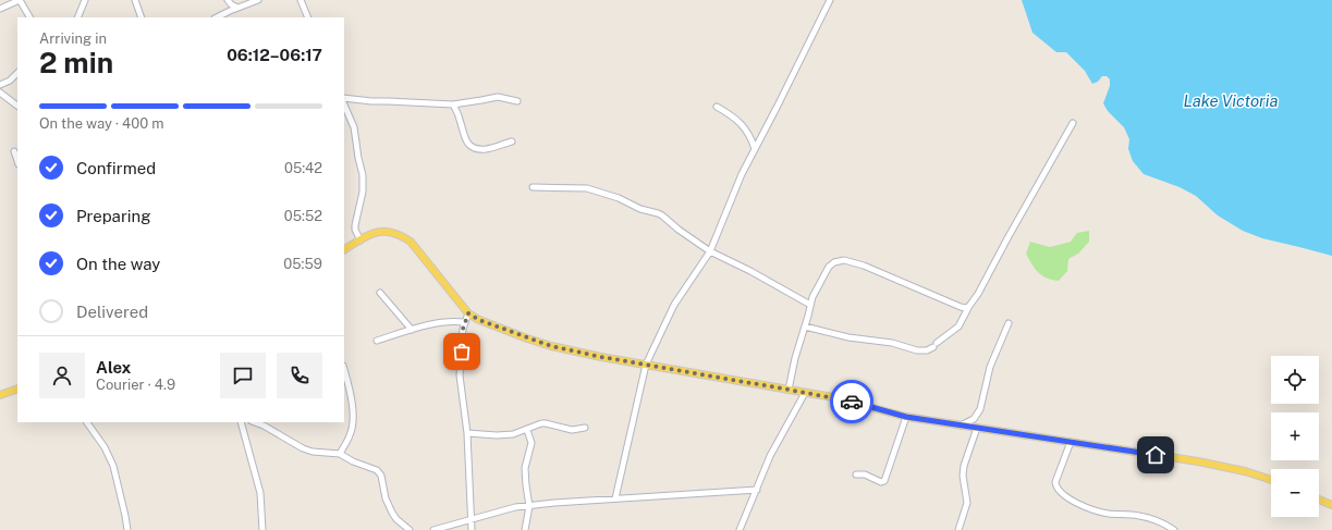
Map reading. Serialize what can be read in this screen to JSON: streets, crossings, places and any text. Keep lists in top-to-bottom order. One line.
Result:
{"water":["Lake Victoria"],"page":{"heading":["2 min","Arriving in","06:12–06:17"],"panel":["Alex","Courier · 4.9"],"bar":"On the way · 400 m","list":[["Confirmed","05:42"],["Preparing","05:52"],["On the way","05:59"],"Delivered"],"map_buttons":["+","−"]}}
